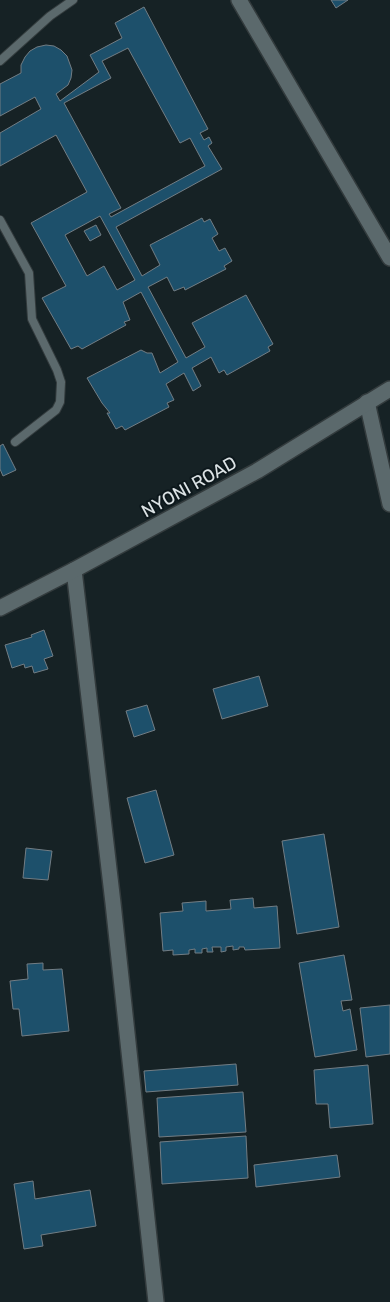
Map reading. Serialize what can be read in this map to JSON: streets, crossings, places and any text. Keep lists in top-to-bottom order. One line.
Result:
{"streets":{"street":["NYONI ROAD"]}}
